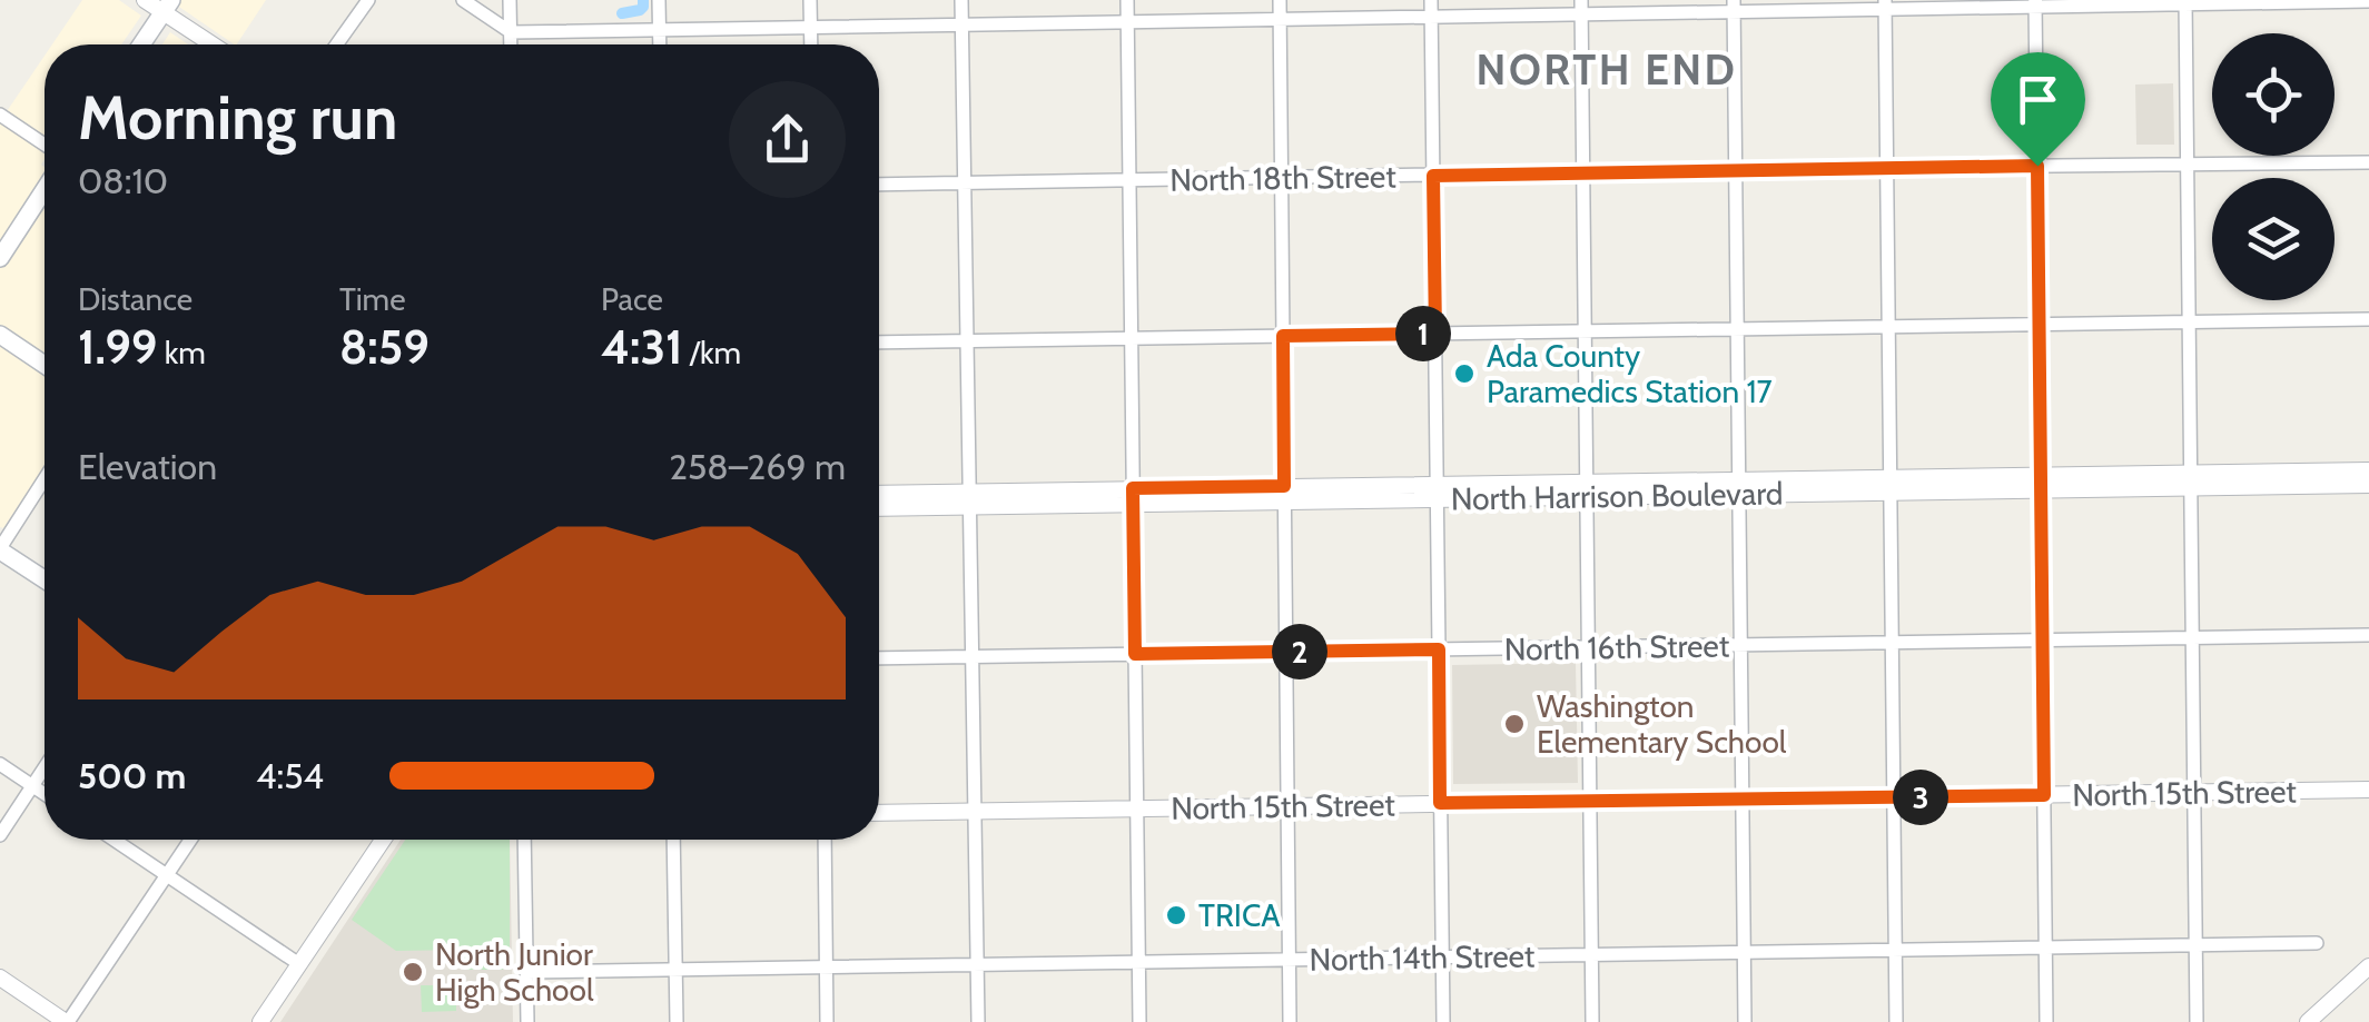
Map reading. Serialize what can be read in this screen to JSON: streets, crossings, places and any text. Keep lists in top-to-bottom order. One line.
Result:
{"streets":{"street":["North 18th Street","North Harrison Boulevard","North 16th Street","North 15th Street","North 14th Street"]},"districts":["NORTH END"],"places":["Ada County Paramedics Station 17","Washington Elementary School","TRICA","North Junior High School"],"page":{"heading":["Morning run","08:10"],"stats":[["Distance","1.99 km"],["Time","8:59"],["Pace","4:31 /km"]],"pins":["1","2","3"],"chart":["Elevation","258–269 m"],"list":[{"name":"500 m","note":"4:54"}]}}
